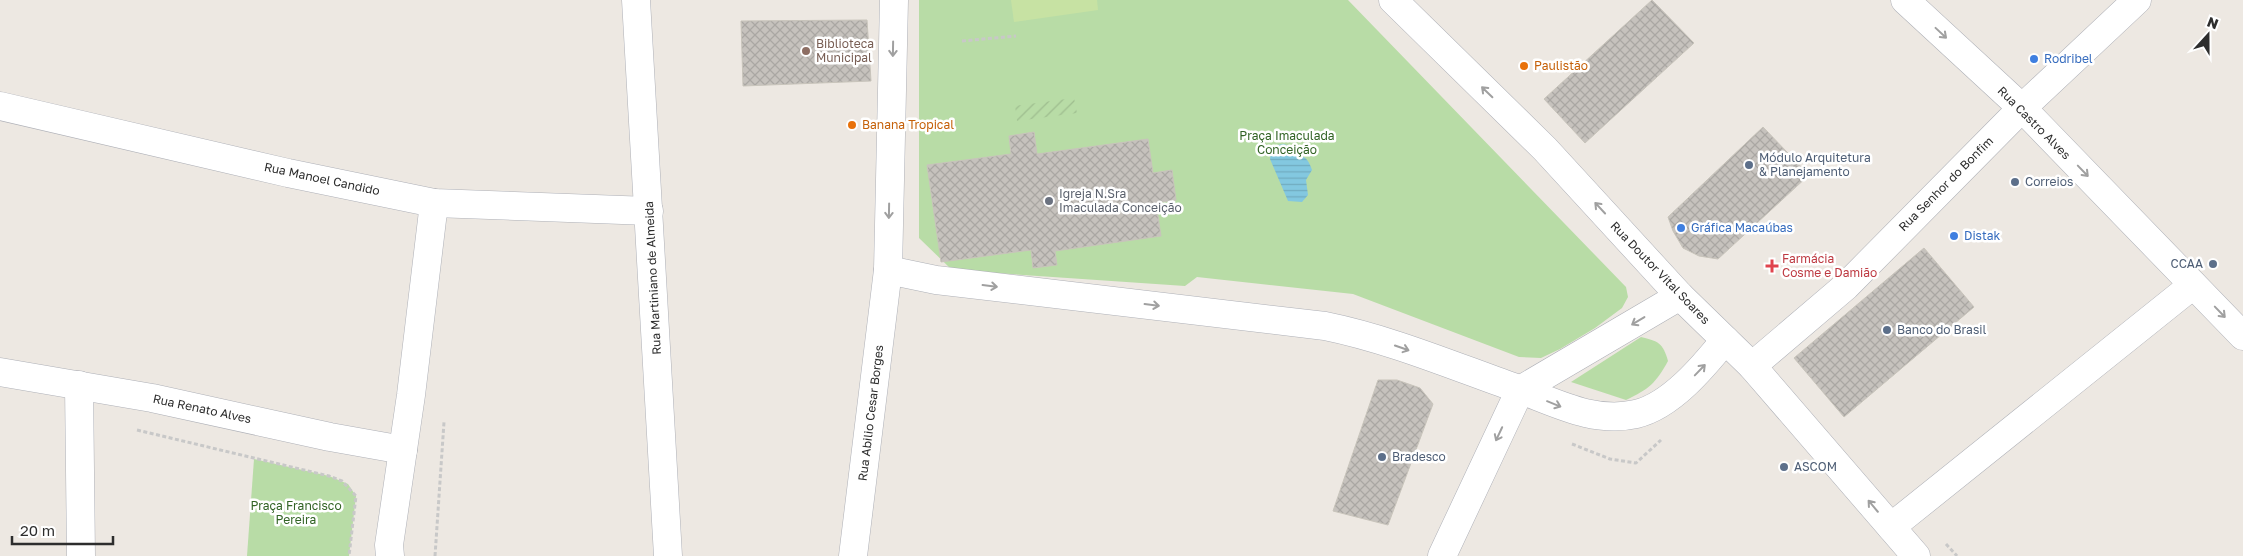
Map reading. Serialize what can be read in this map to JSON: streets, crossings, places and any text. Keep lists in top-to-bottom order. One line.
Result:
{"streets":{"street":["Rua Castro Alves","Rua Manoel Candido","Rua Senhor do Bonfim","Rua Doutor Vital Soares","Rua Martiniano de Almeida","Rua Renato Alves","Rua Abilio Cesar Borges"]},"crossings":[["Rua Castro Alves","Rua Senhor do Bonfim"],["Rua Manoel Candido","Rua Martiniano de Almeida"],["Rua Senhor do Bonfim","Rua Doutor Vital Soares"]],"one_way":["Rua Castro Alves","Rua Doutor Vital Soares","Rua Abilio Cesar Borges"],"parks":["Praça Imaculada Conceição","Praça Francisco Pereira"],"places":{"other":["Biblioteca Municipal","Rodribel","Paulistão","Banana Tropical","Módulo Arquitetura & Planejamento","Correios","Igreja N.Srª Imaculada Conceição","Gráfica Macaúbas","Distak","CCAA","Banco do Brasil","Bradesco","ASCOM"],"health":["Farmácia Cosme e Damião"]},"scale_bar":"20 m","north":"top"}
